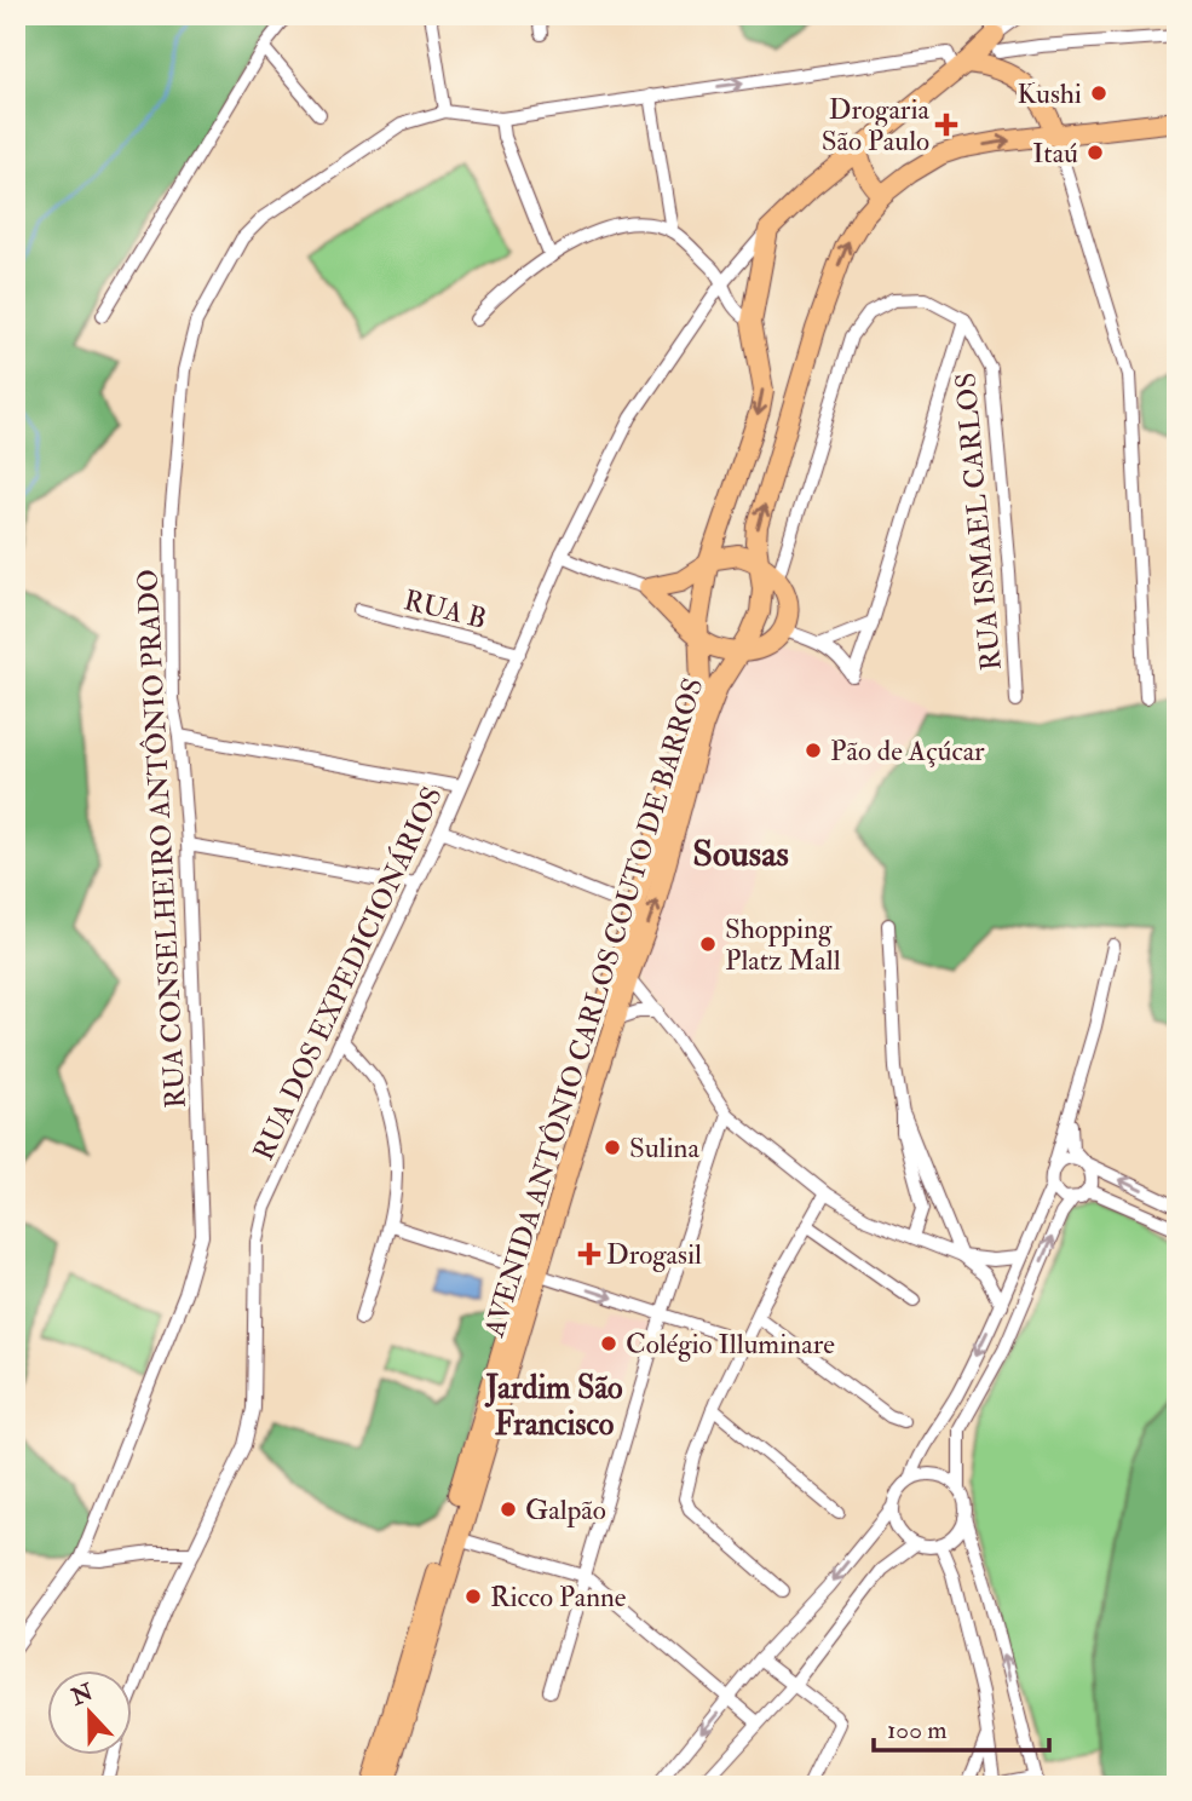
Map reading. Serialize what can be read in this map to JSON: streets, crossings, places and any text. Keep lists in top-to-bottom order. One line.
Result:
{"streets":{"main road":["AVENIDA ANTÔNIO CARLOS COUTO DE BARROS"],"street":["RUA ISMAEL CARLOS","RUA B","RUA CONSELHEIRO ANTÔNIO PRADO","RUA DOS EXPEDICIONÁRIOS"]},"crossings":[["RUA B","RUA DOS EXPEDICIONÁRIOS"]],"districts":["Sousas","Jardim São Francisco"],"places":{"other":["Kushi","Itaú","Pão de Açúcar","Shopping Platz Mall","Sulina","Colégio Illuminare","Galpão","Ricco Panne"],"health":["Drogaria São Paulo","Drogasil"]},"scale_bar":"100 m","north":"top"}
